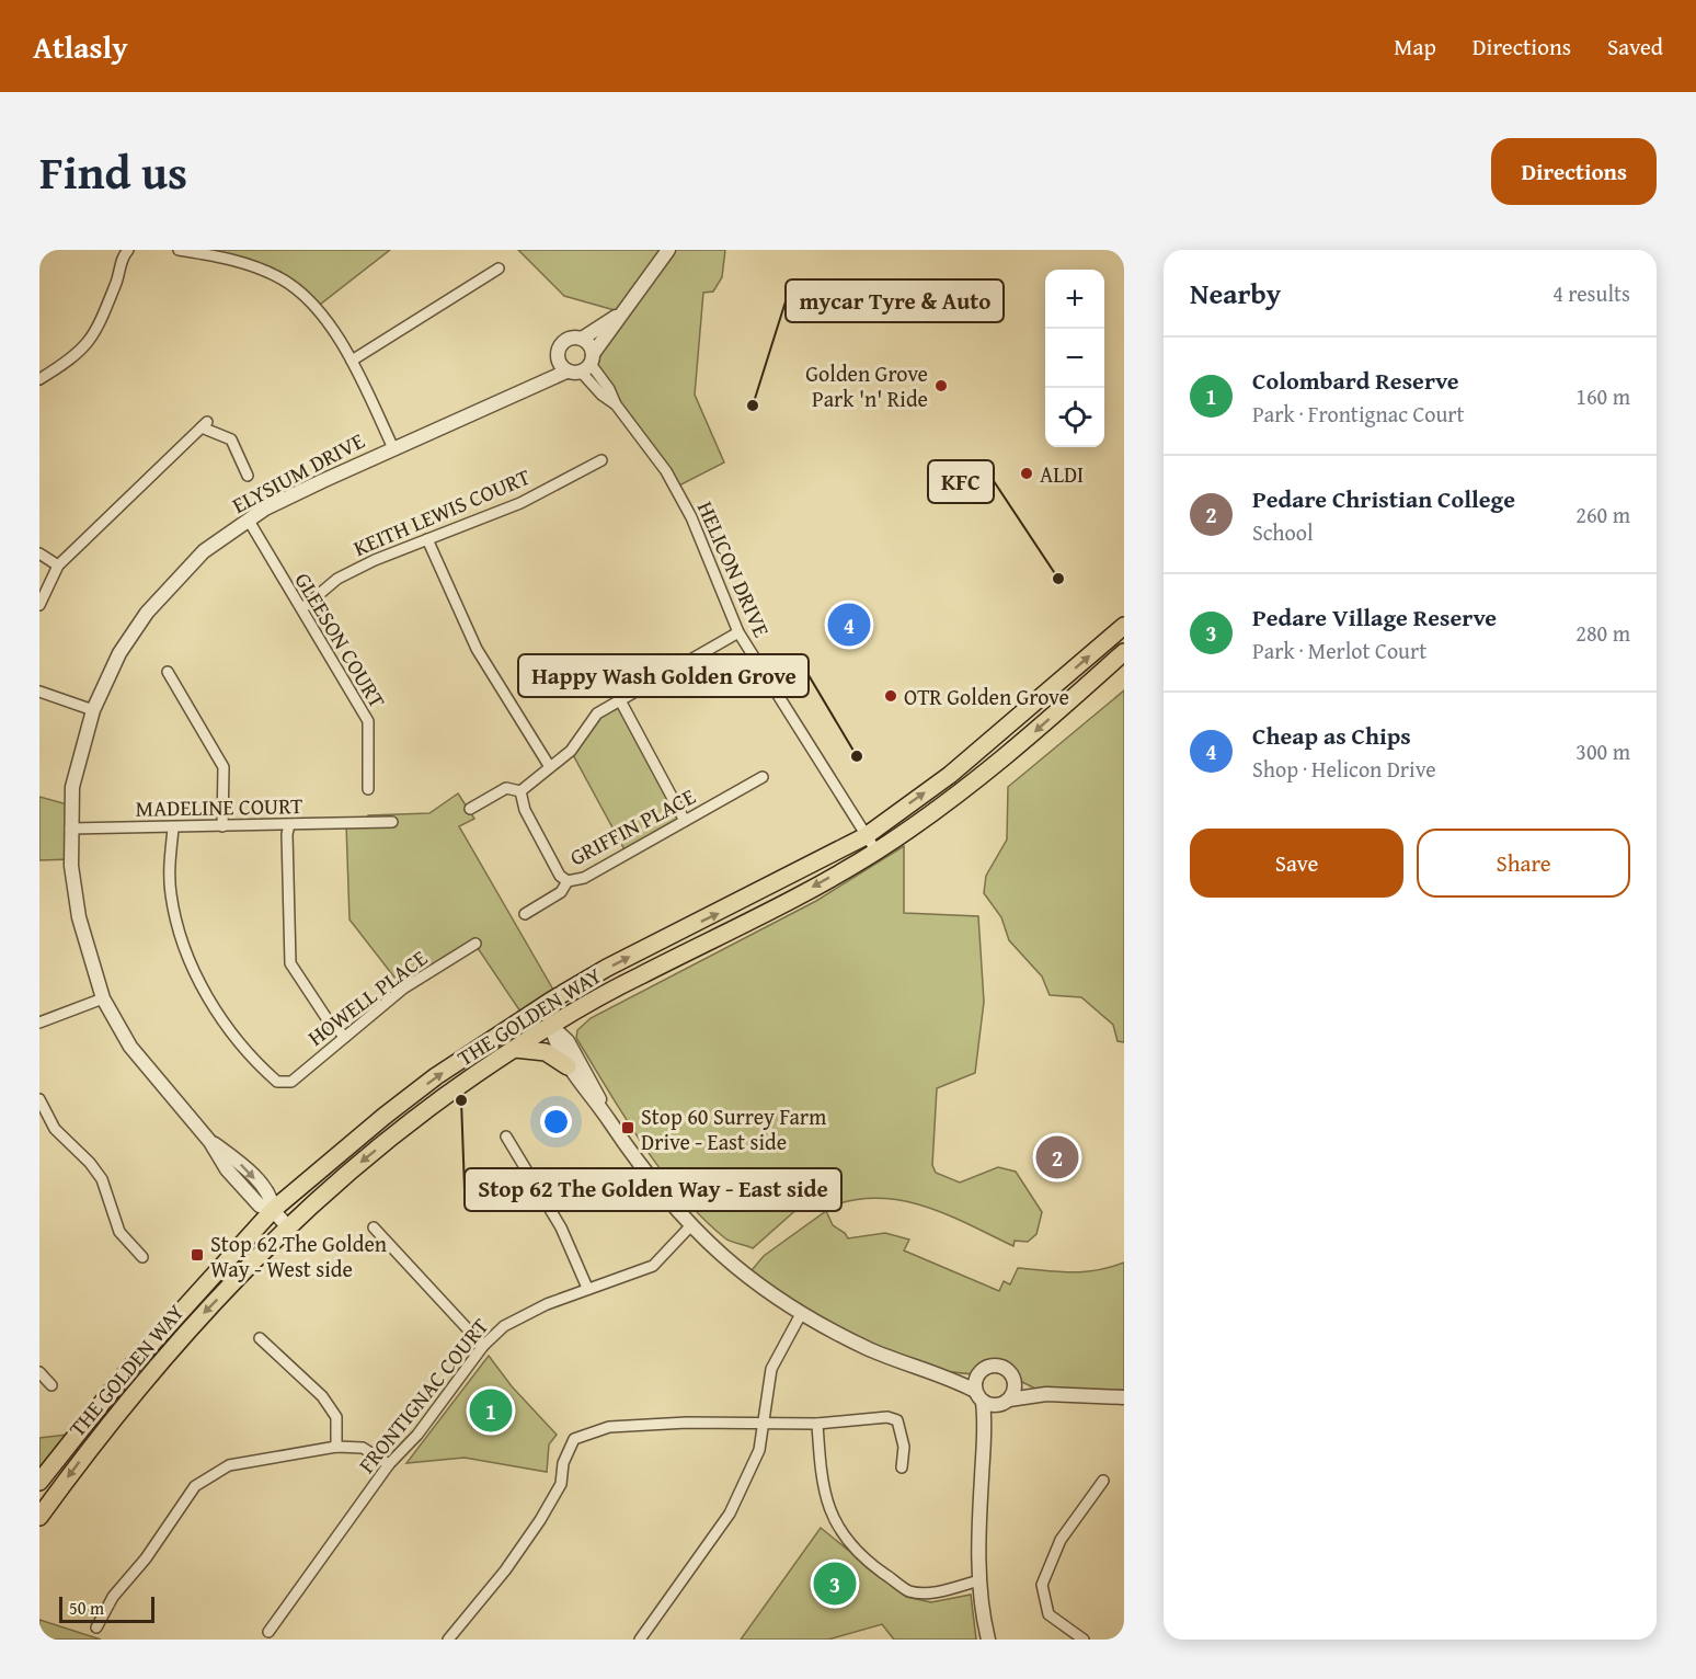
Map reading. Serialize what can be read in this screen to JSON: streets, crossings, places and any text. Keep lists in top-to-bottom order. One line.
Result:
{"streets":{"main road":["THE GOLDEN WAY"],"street":["ELYSIUM DRIVE","KEITH LEWIS COURT","HELICON DRIVE","GLEESON COURT","MADELINE COURT","GRIFFIN PLACE","HOWELL PLACE","FRONTIGNAC COURT"]},"crossings":[["ELYSIUM DRIVE","HELICON DRIVE"],["ELYSIUM DRIVE","GLEESON COURT"],["ELYSIUM DRIVE","MADELINE COURT"],["ELYSIUM DRIVE","THE GOLDEN WAY"],["KEITH LEWIS COURT","GLEESON COURT"],["HELICON DRIVE","THE GOLDEN WAY"],["MADELINE COURT","HOWELL PLACE"]],"places":{"other":["Golden Grove Park 'n' Ride","mycar Tyre & Auto","ALDI","KFC","OTR Golden Grove","Happy Wash Golden Grove","Stop 62 The Golden Way - East side"],"transit":["Stop 60 Surrey Farm Drive - East side","Stop 62 The Golden Way - West side"]},"scale_bar":"50 m","page":{"header":"Atlasly","nav":["Map","Directions","Saved"],"title":"Find us","buttons":["Directions",["Save","Share"]],"heading":["Nearby","4 results"],"map_buttons":["+","−"],"list":[{"mark":"1","name":"Colombard Reserve","note":"Park · Frontignac Court","value":"160 m"},{"mark":"2","name":"Pedare Christian College","note":"School","value":"260 m"},{"mark":"3","name":"Pedare Village Reserve","note":"Park · Merlot Court","value":"280 m"},{"mark":"4","name":"Cheap as Chips","note":"Shop · Helicon Drive","value":"300 m"}],"pins":["4","2","1","3"],"scale":"50 m"}}
